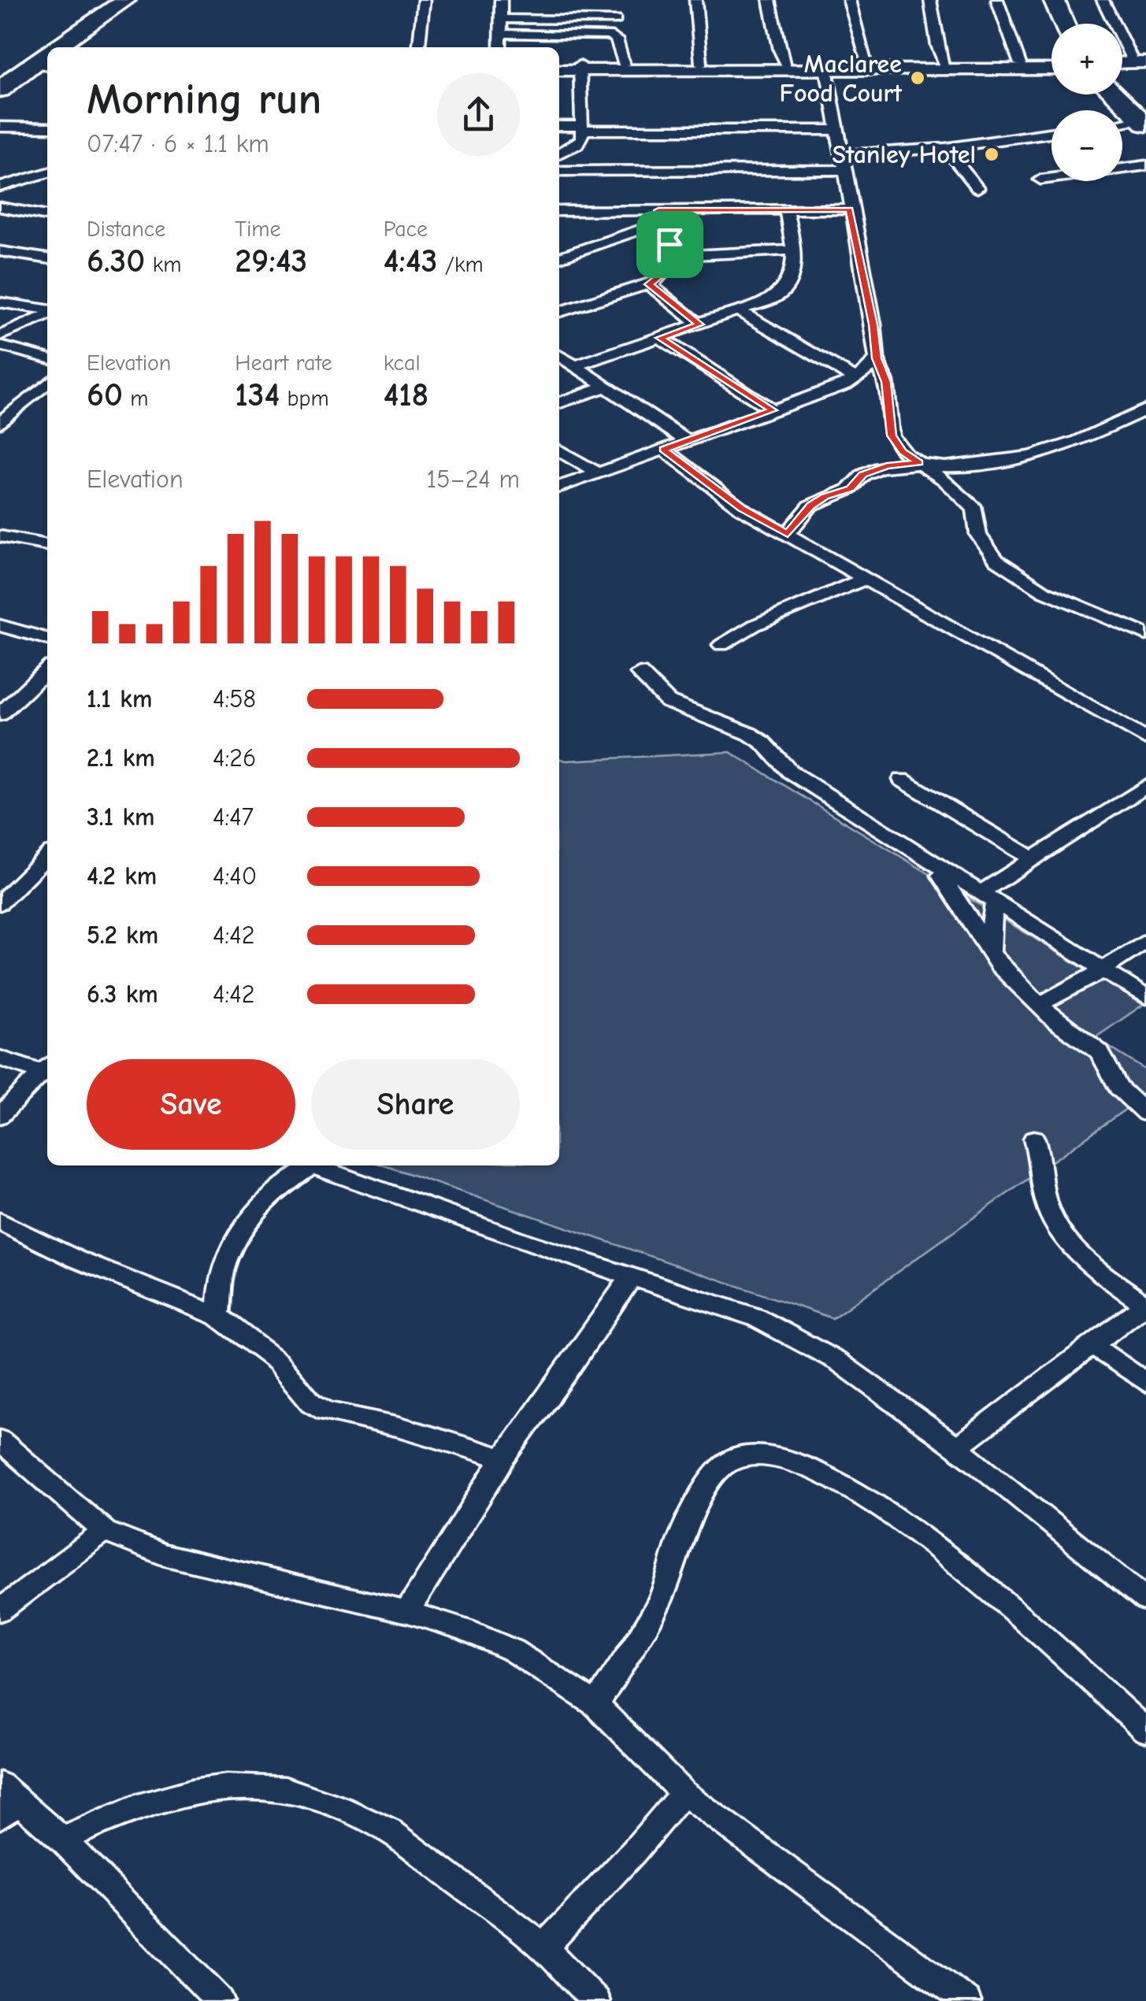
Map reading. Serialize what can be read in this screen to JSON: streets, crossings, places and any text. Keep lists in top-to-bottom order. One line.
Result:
{"places":["Maclaree Food Court","Stanley Hotel"],"page":{"map_buttons":["+","−"],"heading":["Morning run","07:47 · 6 × 1.1 km"],"stats":[["Distance","6.30 km"],["Time","29:43"],["Pace","4:43 /km"],["Elevation","60 m"],["Heart rate","134 bpm"],["kcal","418"]],"chart":["Elevation","15–24 m"],"list":[{"name":"1.1 km","note":"4:58"},{"name":"2.1 km","note":"4:26"},{"name":"3.1 km","note":"4:47"},{"name":"4.2 km","note":"4:40"},{"name":"5.2 km","note":"4:42"},{"name":"6.3 km","note":"4:42"}],"buttons":["Save","Share"]}}
